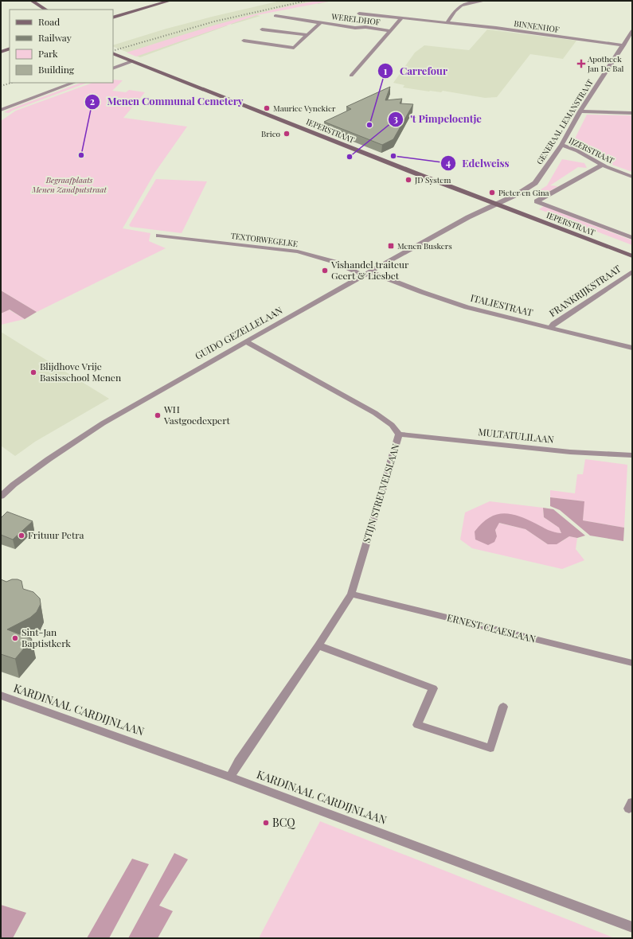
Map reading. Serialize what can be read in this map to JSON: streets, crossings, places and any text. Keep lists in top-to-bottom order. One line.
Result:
{"streets":{"street":["WERELDHOF","BINNENHOF","GENERAAL LEMANSTRAAT","IEPERSTRAAT","IJZERSTRAAT","TEXTORWEGELKE","FRANKRIJKSTRAAT","ITALIESTRAAT","GUIDO GEZELLELAAN","MULTATULILAAN","STIJN STREUVELSLAAN","ERNEST CLAESLAAN","KARDINAAL CARDIJNLAAN"]},"crossings":[["WERELDHOF","BINNENHOF"],["BINNENHOF","GENERAAL LEMANSTRAAT"],["GENERAAL LEMANSTRAAT","IEPERSTRAAT"],["GENERAAL LEMANSTRAAT","IJZERSTRAAT"],["GENERAAL LEMANSTRAAT","GUIDO GEZELLELAAN"],["IEPERSTRAAT","IJZERSTRAAT"],["IEPERSTRAAT","GUIDO GEZELLELAAN"],["TEXTORWEGELKE","ITALIESTRAAT"],["TEXTORWEGELKE","GUIDO GEZELLELAAN"],["FRANKRIJKSTRAAT","ITALIESTRAAT"],["ITALIESTRAAT","GUIDO GEZELLELAAN"],["GUIDO GEZELLELAAN","STIJN STREUVELSLAAN"],["MULTATULILAAN","STIJN STREUVELSLAAN"],["STIJN STREUVELSLAAN","ERNEST CLAESLAAN"],["STIJN STREUVELSLAAN","KARDINAAL CARDIJNLAAN"]],"parks":["Begraafplaats Menen Zandputstraat"],"places":{"health":["Apotheek Jan De Bal"],"other":["Maurice Vynckier","Carrefour","Brico","Menen Communal Cemetery","Edelweiss","'t Pimpeloentje","JD System","Pieter en Gina","Vishandel traiteur Geert & Liesbet","Blijdhove Vrije Basisschool Menen","WH Vastgoedexpert","Frituur Petra","Sint-Jan Baptistkerk","BCQ"],"transit":["Menen Buskers"]},"legend":["Road","Railway","Park","Building"]}
